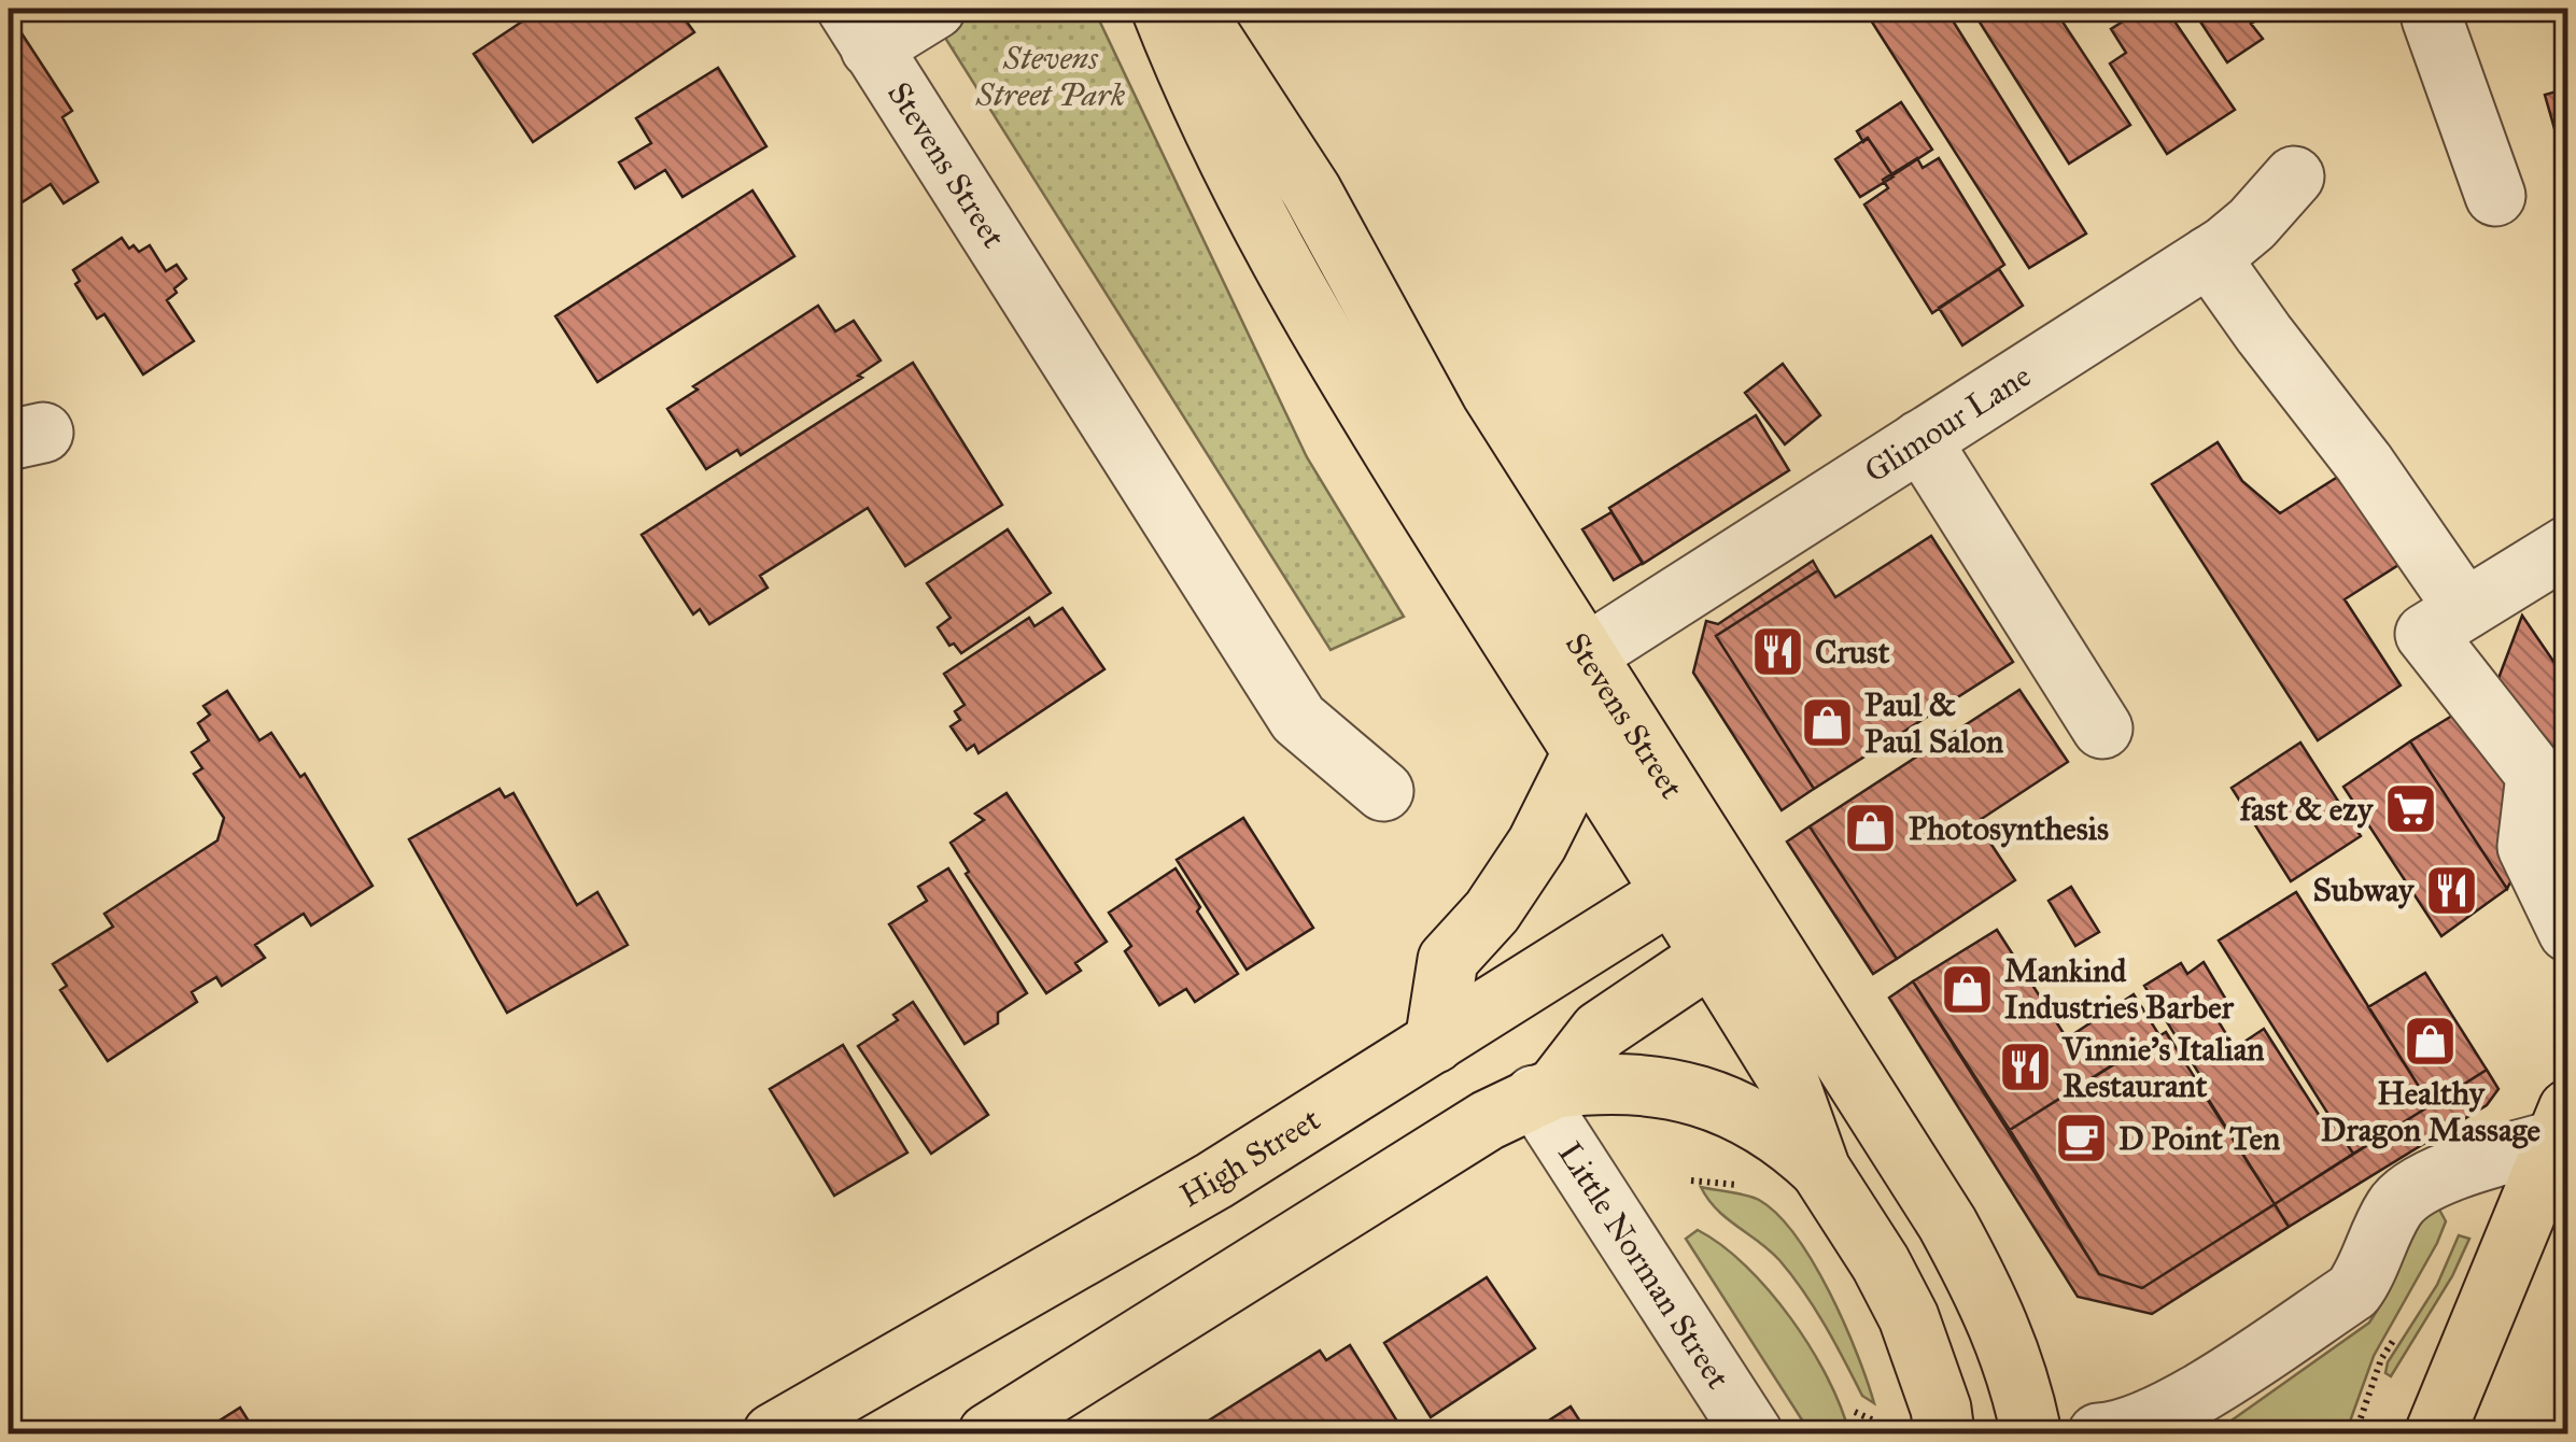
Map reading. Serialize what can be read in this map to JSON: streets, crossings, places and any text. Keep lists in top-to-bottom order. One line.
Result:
{"streets":{"main road":["Stevens Street","High Street"],"street":["Glimour Lane","Little Norman Street"]},"crossings":[["Stevens Street","Glimour Lane"],["Stevens Street","High Street"]],"parks":["Stevens Street Park"],"places":{"restaurant":["Crust","Subway","Vinnie's Italian Restaurant"],"shop":["Paul & Paul Salon","Photosynthesis","Mankind Industries Barber","Healthy Dragon Massage"],"supermarket":["fast & ezy"],"cafe":["D Point Ten"]}}
